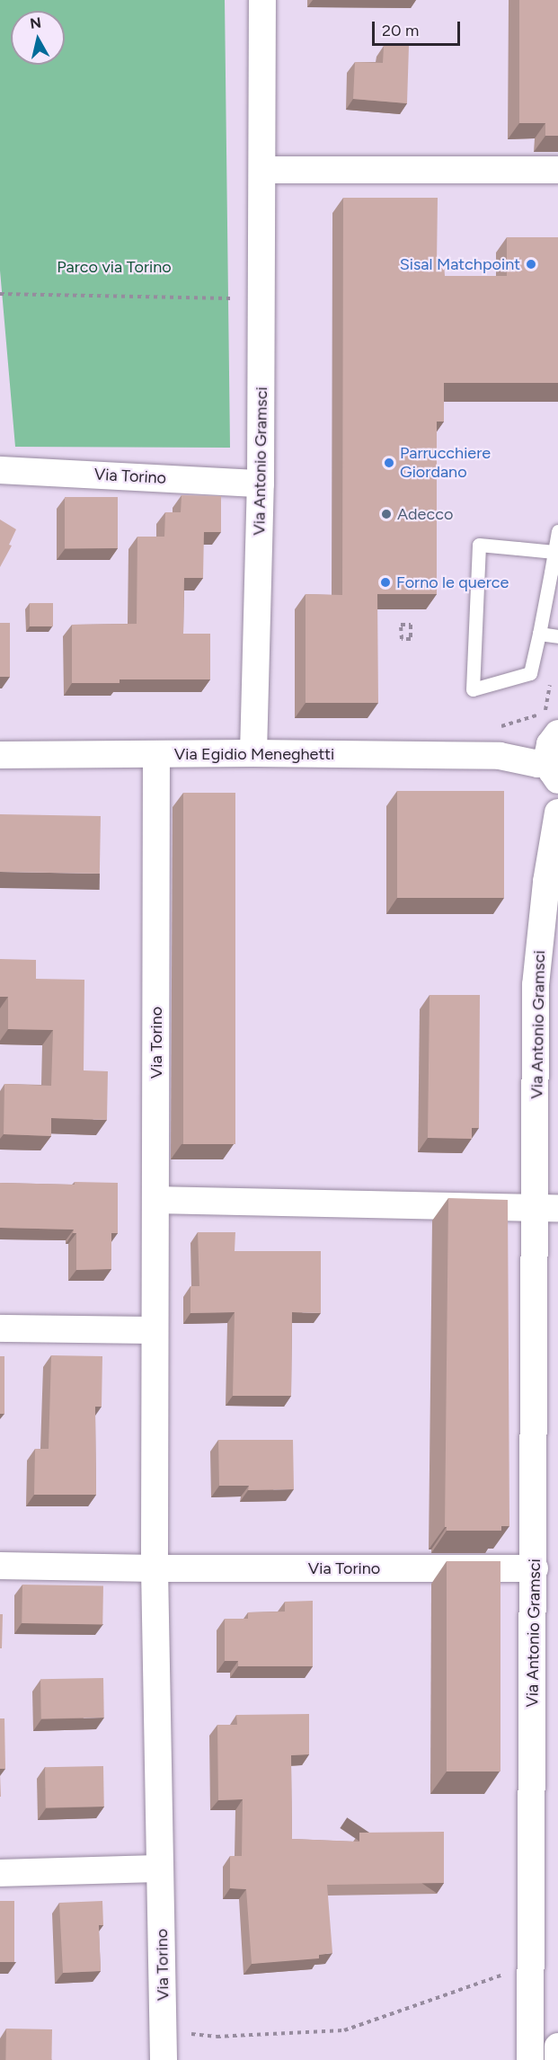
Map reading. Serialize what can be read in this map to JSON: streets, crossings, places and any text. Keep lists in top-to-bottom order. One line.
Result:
{"streets":{"street":["Via Antonio Gramsci","Via Torino","Via Egidio Meneghetti"]},"crossings":[["Via Antonio Gramsci","Via Torino"],["Via Antonio Gramsci","Via Egidio Meneghetti"],["Via Torino","Via Egidio Meneghetti"]],"parks":["Parco via Torino"],"places":["Sisal Matchpoint","Parrucchiere Giordano","Adecco","Forno le querce"],"scale_bar":"20 m","north":"top"}
